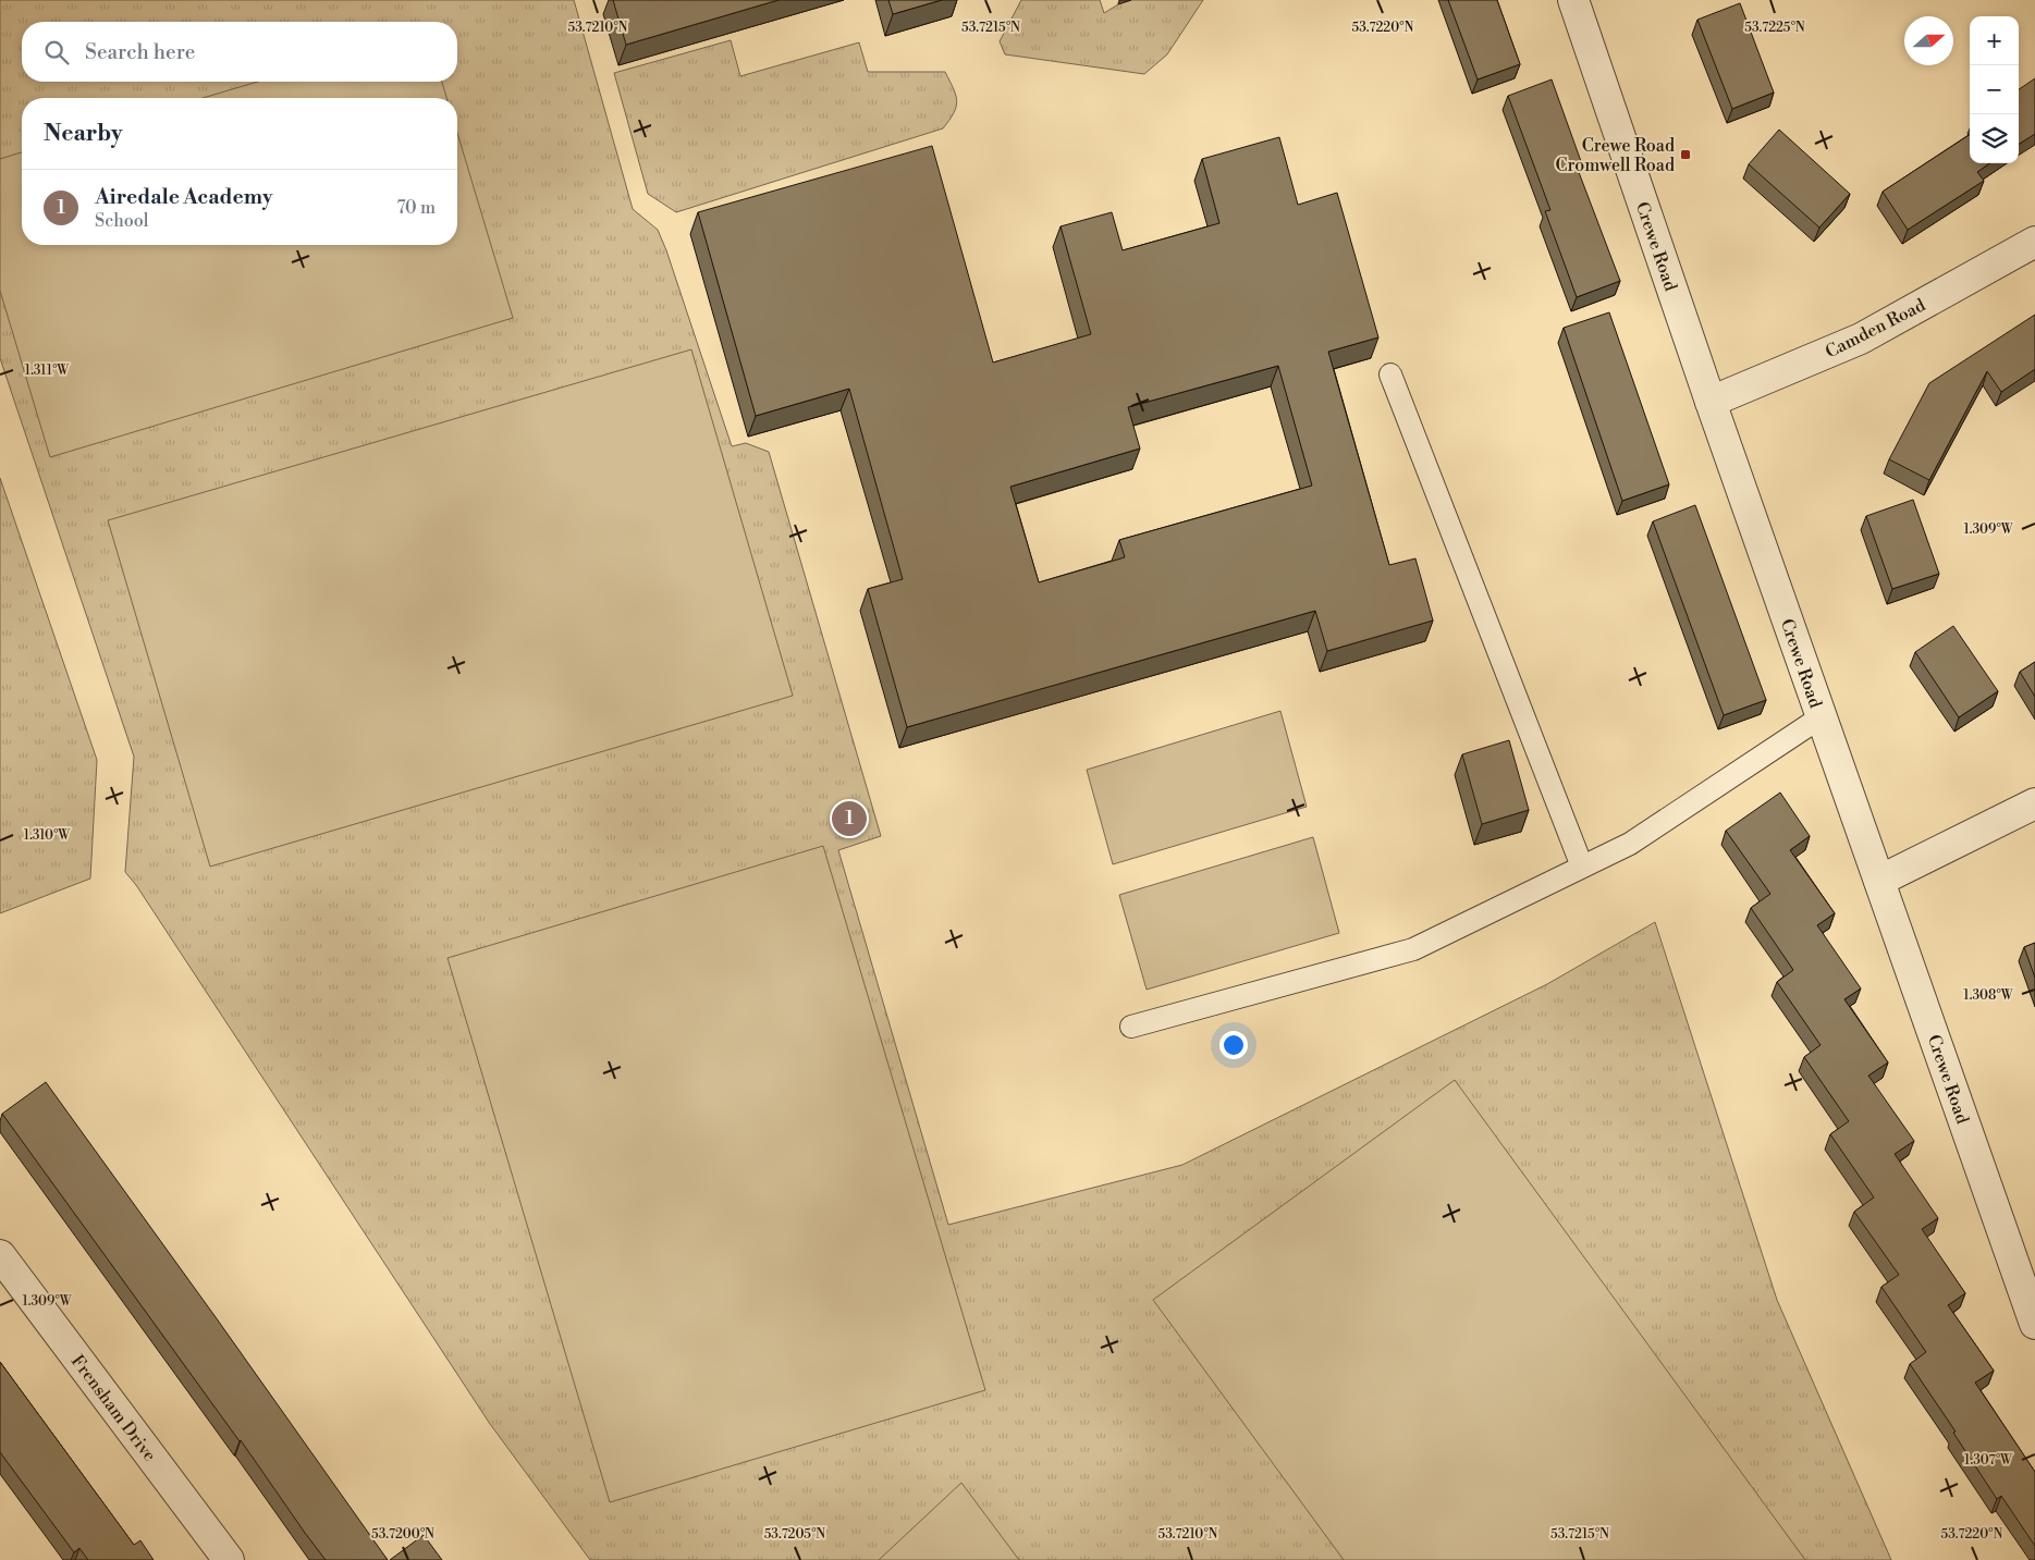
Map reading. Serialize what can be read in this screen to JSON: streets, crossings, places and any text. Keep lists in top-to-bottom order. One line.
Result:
{"streets":{"street":["Crewe Road","Camden Road","Frensham Drive"]},"crossings":[["Crewe Road","Camden Road"]],"places":{"transit":["Crewe Road Cromwell Road"]},"north":"right","page":{"map_buttons":["+","−"],"search":"Search here","heading":"Nearby","list":[{"mark":"1","name":"Airedale Academy","note":"School","value":"70 m"}],"pins":"1"},"coordinates":["53.7210°N","53.7220°N","53.7215°N","53.7225°N","1.311°W","1.309°W","1.310°W","1.308°W","1.307°W","53.7200°N","53.7205°N"]}
